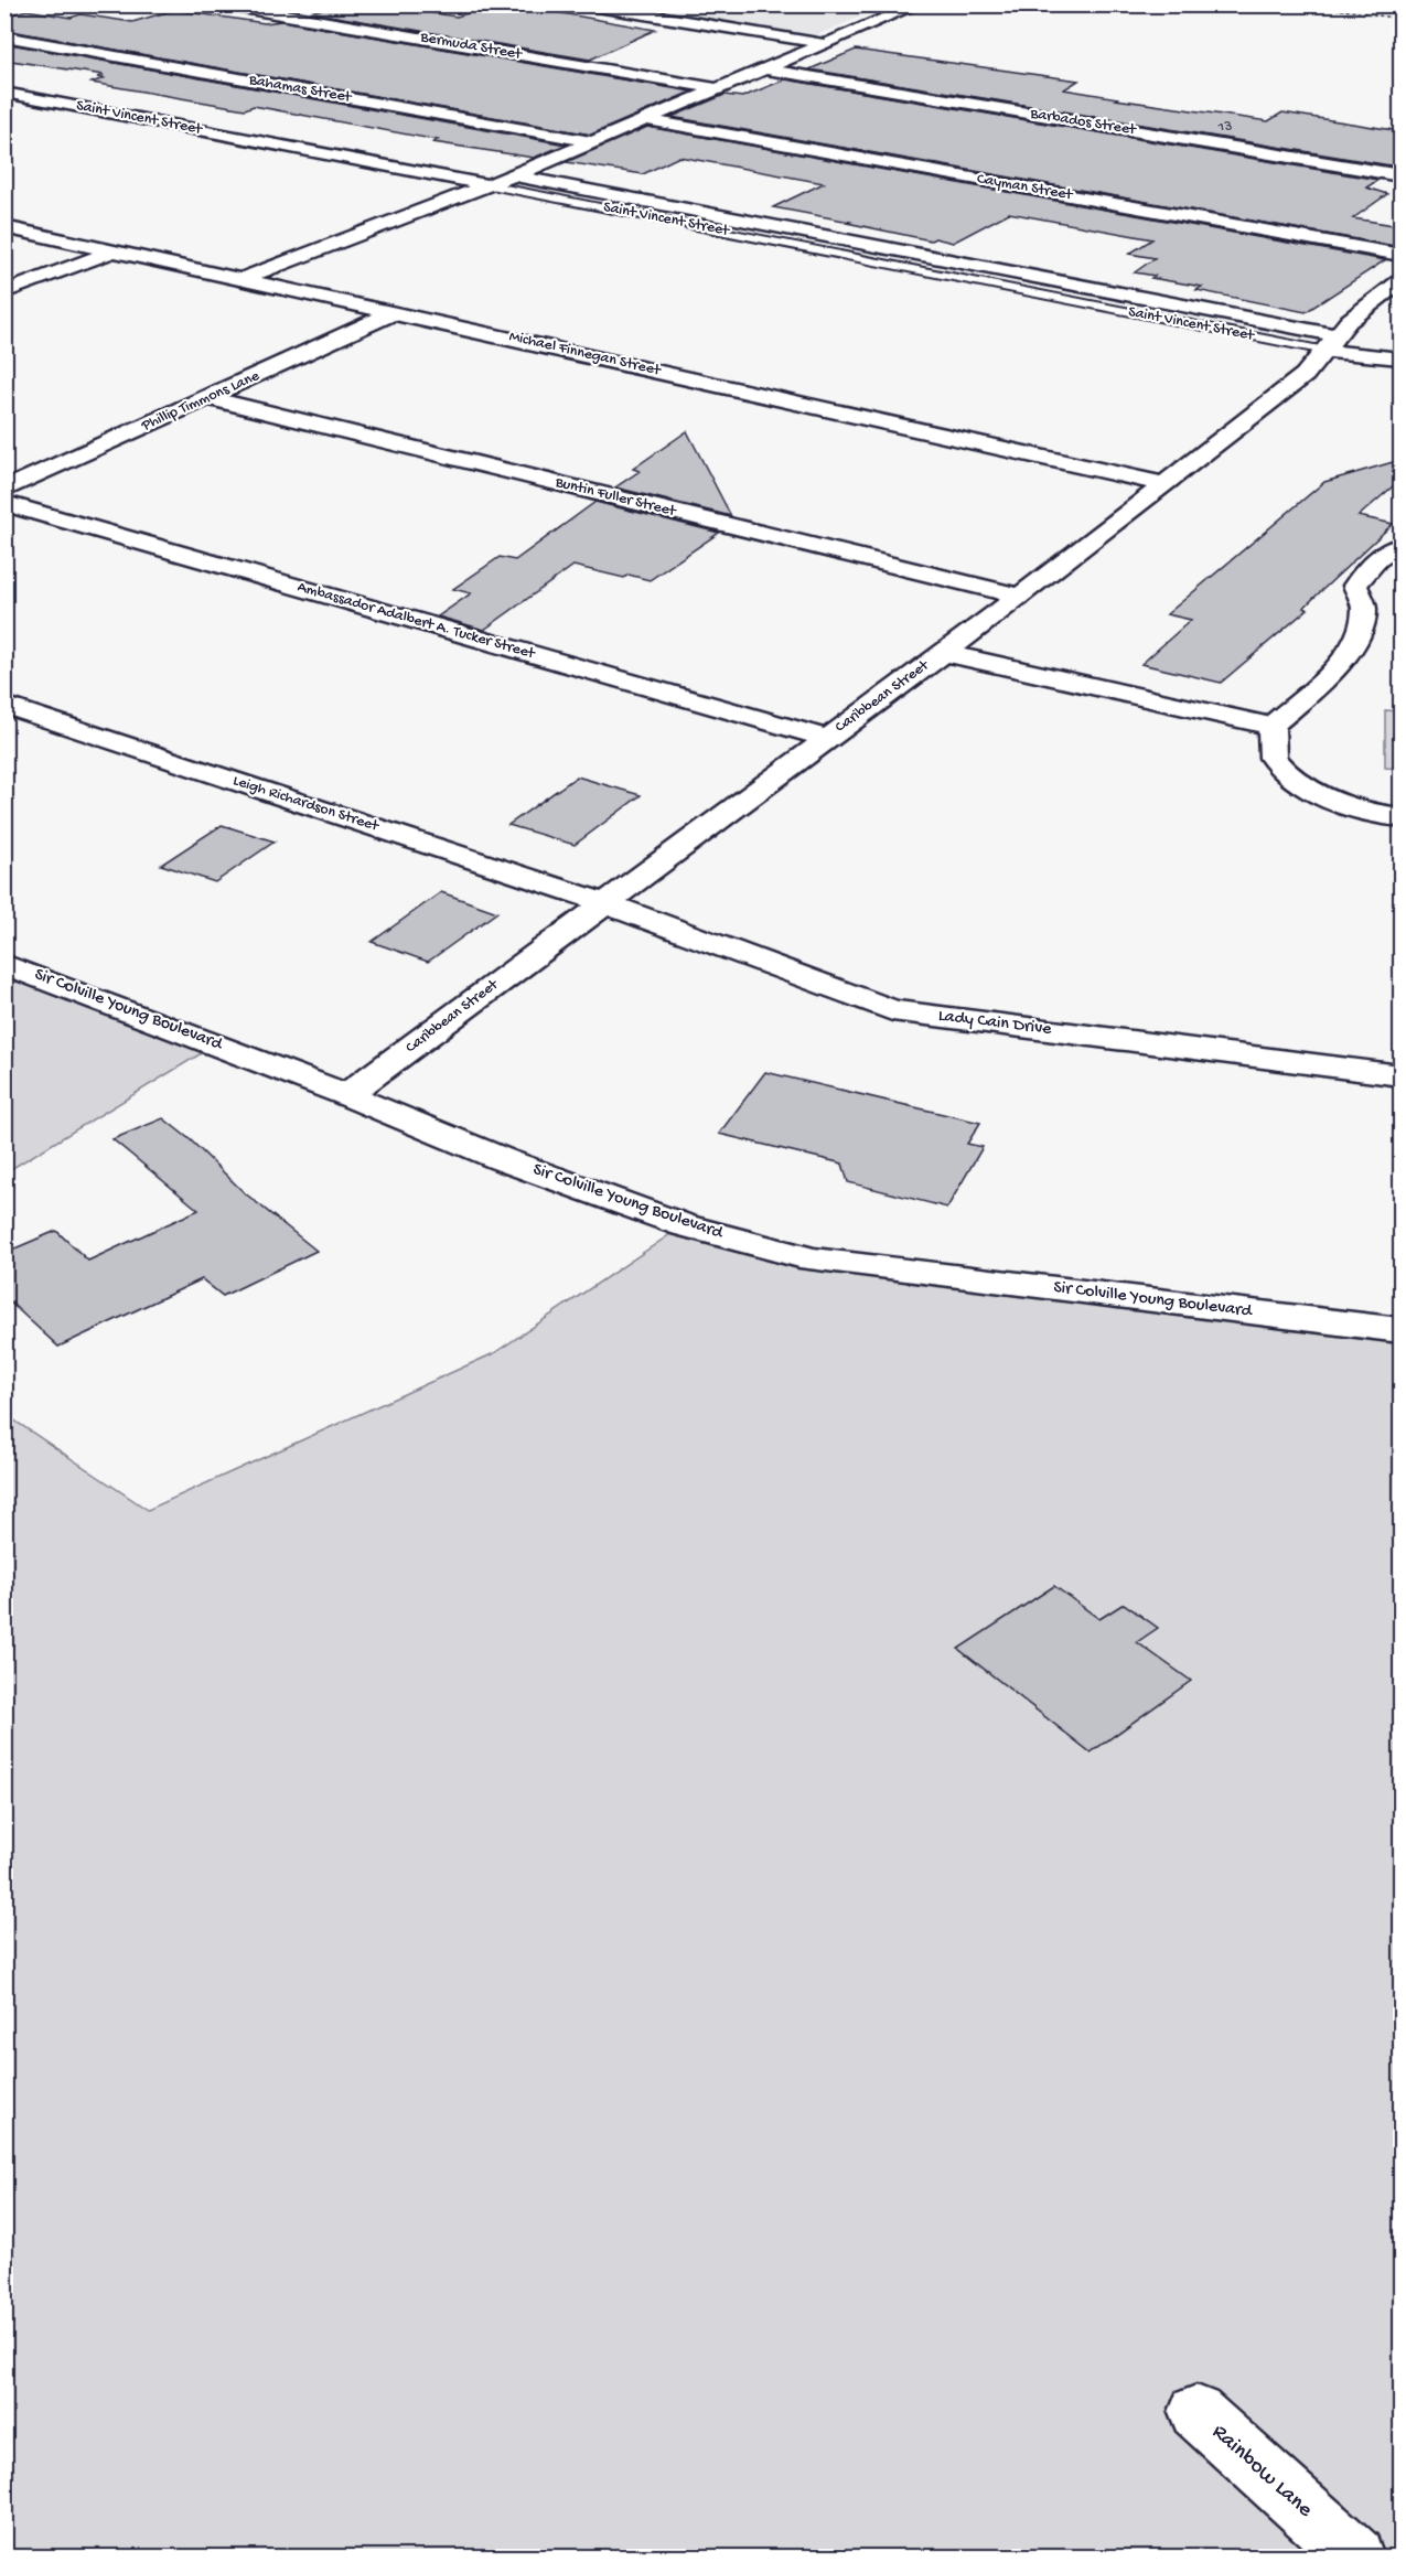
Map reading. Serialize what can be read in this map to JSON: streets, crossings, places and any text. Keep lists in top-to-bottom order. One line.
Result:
{"streets":{"street":["Bermuda Street","Bahamas Street","Saint Vincent Street","Barbados Street","Cayman Street","Michael Finnegan Street","Phillip Timmons Lane","Buntin Fuller Street","Ambassador Adalbert A. Tucker Street","Caribbean Street","Leigh Richardson Street","Sir Colville Young Boulevard","Lady Cain Drive","Rainbow Lane"]},"crossings":[["Saint Vincent Street","Caribbean Street"],["Michael Finnegan Street","Phillip Timmons Lane"],["Michael Finnegan Street","Caribbean Street"],["Phillip Timmons Lane","Buntin Fuller Street"],["Buntin Fuller Street","Caribbean Street"],["Ambassador Adalbert A. Tucker Street","Caribbean Street"],["Caribbean Street","Leigh Richardson Street"],["Caribbean Street","Sir Colville Young Boulevard"],["Caribbean Street","Lady Cain Drive"],["Leigh Richardson Street","Lady Cain Drive"]],"house_numbers":["13"]}
